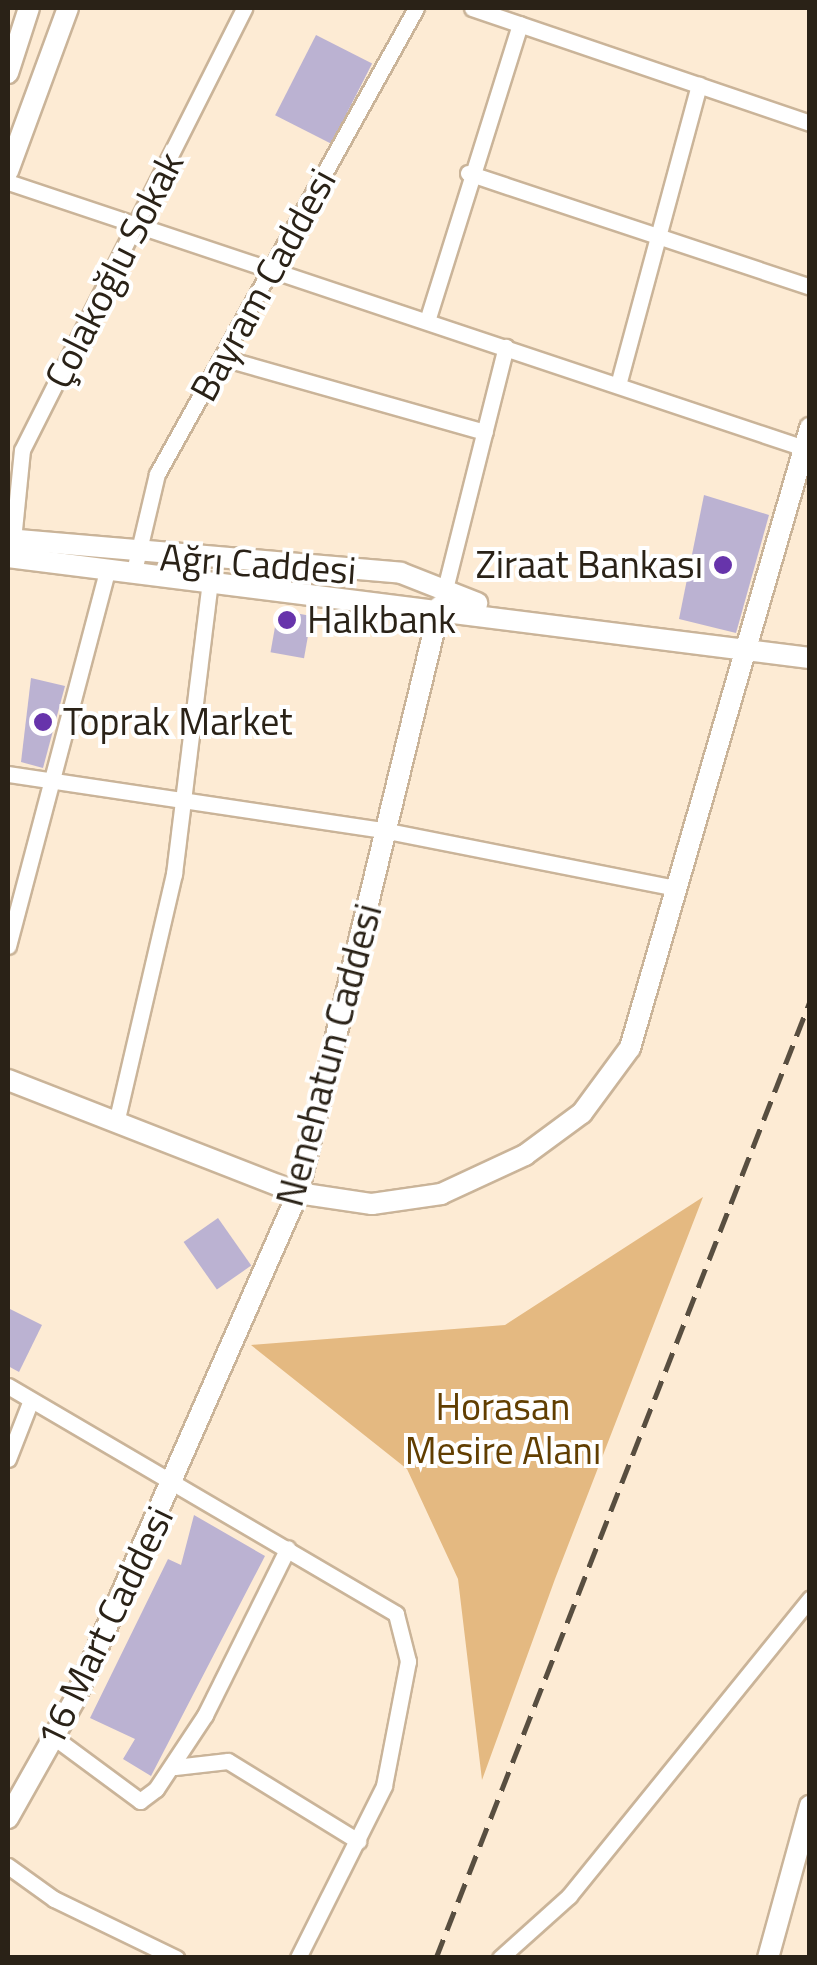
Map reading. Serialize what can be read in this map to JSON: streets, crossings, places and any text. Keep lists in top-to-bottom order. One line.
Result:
{"streets":{"street":["Çolakoğlu Sokak","Bayram Caddesi","Ağrı Caddesi","Nenehatun Caddesi","16 Mart Caddesi"]},"crossings":[["Çolakoğlu Sokak","Ağrı Caddesi"],["Bayram Caddesi","Ağrı Caddesi"],["Ağrı Caddesi","Nenehatun Caddesi"],["Nenehatun Caddesi","16 Mart Caddesi"]],"parks":["Horasan Mesire Alanı"],"places":["Ziraat Bankası","Halkbank","Toprak Market"]}
